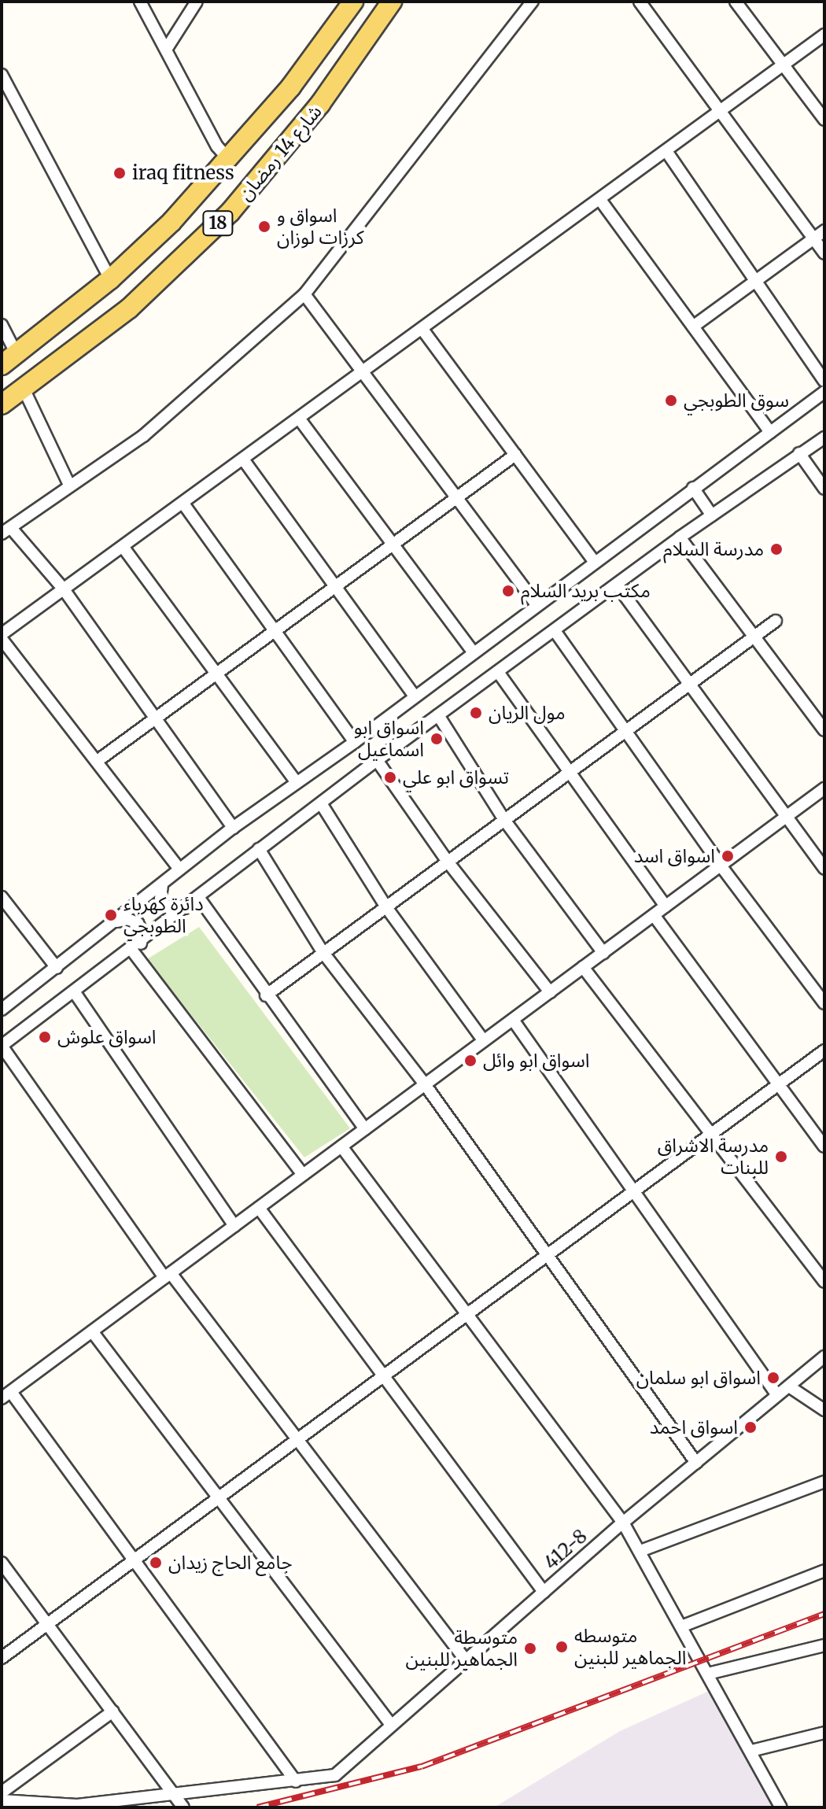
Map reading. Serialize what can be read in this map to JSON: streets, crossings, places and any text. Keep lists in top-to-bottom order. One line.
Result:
{"streets":{"main road":["شارع 14 رمضان","18"],"street":["412-8"]},"places":["iraq fitness","اسواق و كرزات لوزان","سوق الطوبجي","مدرسة السلام","مكتب بريد السلام","مول الريان","اسواق ابو اسماعيل","تسواق ابو علي","اسواق اسد","دائرة كهرباء الطوبجي","اسواق علوش","اسواق ابو وائل","مدرسة الاشراق للبنات","اسواق ابو سلمان","اسواق احمد","جامع الحاج زيدان","متوسطه الجماهير للبنين","متوسطة الجماهير للبنين"]}
